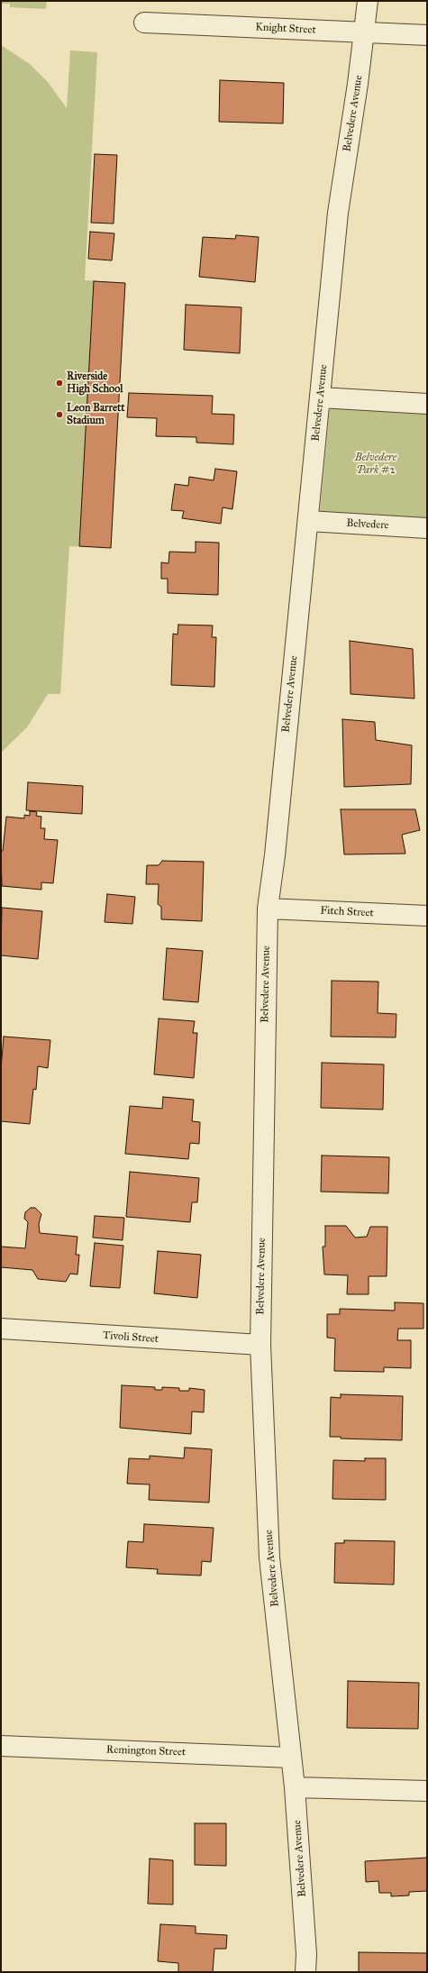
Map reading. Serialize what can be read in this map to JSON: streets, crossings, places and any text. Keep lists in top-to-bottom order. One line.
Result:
{"streets":{"street":["Knight Street","Belvedere Avenue","Belvedere","Fitch Street","Tivoli Street","Remington Street"]},"crossings":[["Knight Street","Belvedere Avenue"],["Belvedere Avenue","Belvedere"],["Belvedere Avenue","Fitch Street"],["Belvedere Avenue","Tivoli Street"],["Belvedere Avenue","Remington Street"]],"parks":["Belvedere Park #2"],"places":["Riverside High School","Leon Barrett Stadium"]}
